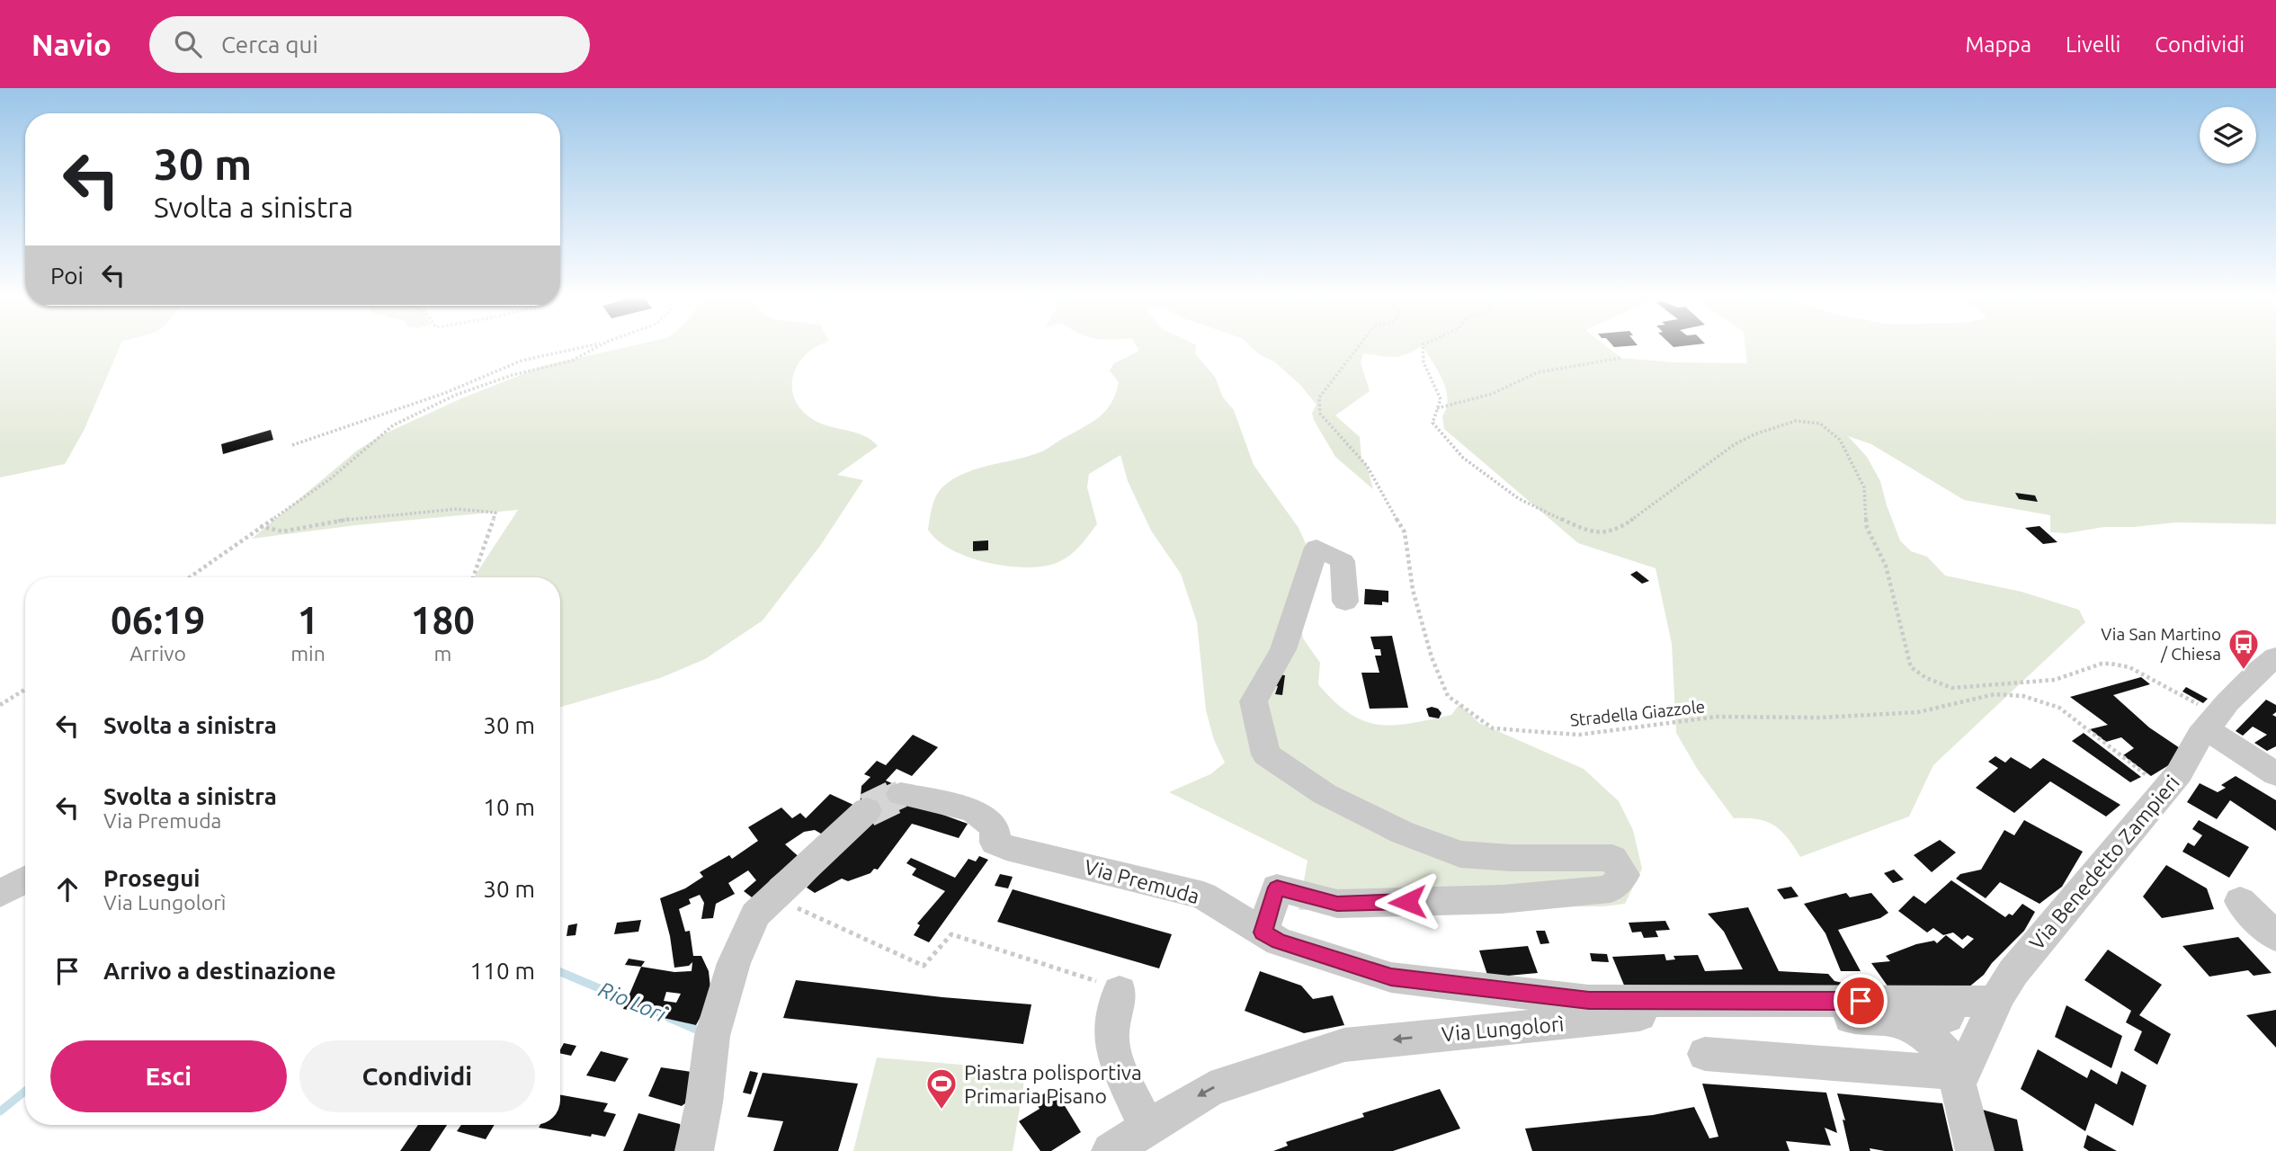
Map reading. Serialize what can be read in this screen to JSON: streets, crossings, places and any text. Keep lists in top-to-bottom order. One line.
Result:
{"streets":{"street":["Via Benedetto Zampieri","Via Premuda","Via Lungolorì"],"path":["Stradella Giazzole"]},"crossings":[["Stradella Giazzole","Via Benedetto Zampieri"],["Via Benedetto Zampieri","Via Lungolorì"],["Via Premuda","Via Lungolorì"]],"water":["Rio Lori"],"places":{"bus stop":["Via San Martino / Chiesa"],"sports":["Piastra polisportiva Primaria Pisano"]},"page":{"header":"Navio","search":"Cerca qui","nav":["Mappa","Livelli","Condividi"],"turn":["30 m","Svolta a sinistra"],"then":"Poi","eta":["06:19","Arrivo","1","min","180","m"],"list":[{"name":"Svolta a sinistra","value":"30 m"},{"name":"Svolta a sinistra","note":"Via Premuda","value":"10 m"},{"name":"Prosegui","note":"Via Lungolorì","value":"30 m"},{"name":"Arrivo a destinazione","value":"110 m"}],"buttons":["Esci","Condividi"]}}
